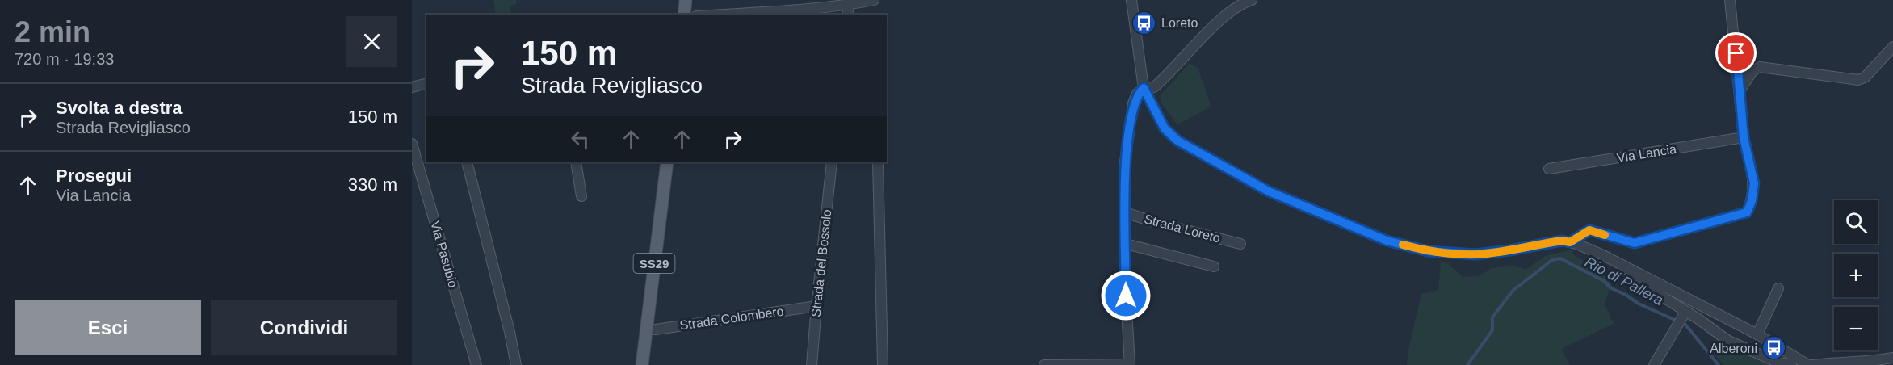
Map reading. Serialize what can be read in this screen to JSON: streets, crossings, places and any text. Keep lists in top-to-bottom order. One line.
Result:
{"streets":{"main road":["SS29"],"street":["Via Lancia","Strada Loreto","Via Pasubio","Strada del Bossolo","Strada Colombero"]},"crossings":[["SS29","Strada Colombero"],["Strada del Bossolo","Strada Colombero"]],"water":["Rio di Pallera"],"places":{"bus stop":["Loreto","Alberoni"]},"page":{"heading":["2 min","720 m · 19:33"],"turn":["150 m","Strada Revigliasco"],"list":[{"name":"Svolta a destra","note":"Strada Revigliasco","value":"150 m"},{"name":"Prosegui","note":"Via Lancia","value":"330 m"}],"map_buttons":["+","−"],"buttons":["Esci","Condividi"]}}
